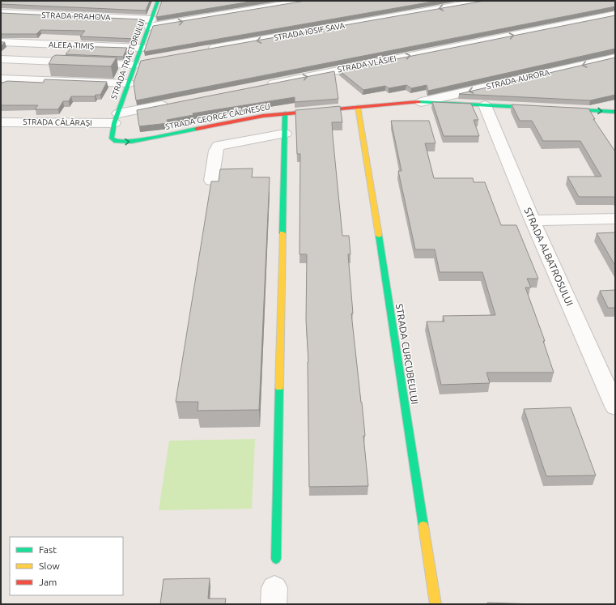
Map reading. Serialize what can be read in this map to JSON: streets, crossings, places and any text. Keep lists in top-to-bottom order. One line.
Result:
{"streets":{"street":["STRADA PRAHOVA","STRADA IOSIF SAVA","ALEEA TIMIȘ","STRADA TRACTORULUI","STRADA VLĂSIEI","STRADA AURORA","STRADA GEORGE CĂLINESCU","STRADA CĂLĂRAȘI","STRADA ALBATROSULUI","STRADA CURCUBEULUI"]},"crossings":[["STRADA PRAHOVA","STRADA TRACTORULUI"],["ALEEA TIMIȘ","STRADA TRACTORULUI"],["STRADA TRACTORULUI","STRADA GEORGE CĂLINESCU"],["STRADA TRACTORULUI","STRADA CĂLĂRAȘI"],["STRADA AURORA","STRADA GEORGE CĂLINESCU"],["STRADA GEORGE CĂLINESCU","STRADA CĂLĂRAȘI"],["STRADA GEORGE CĂLINESCU","STRADA ALBATROSULUI"],["STRADA GEORGE CĂLINESCU","STRADA CURCUBEULUI"]],"one_way":["STRADA PRAHOVA","STRADA IOSIF SAVA","STRADA VLĂSIEI","STRADA GEORGE CĂLINESCU"],"legend":["Fast","Slow","Jam"]}
